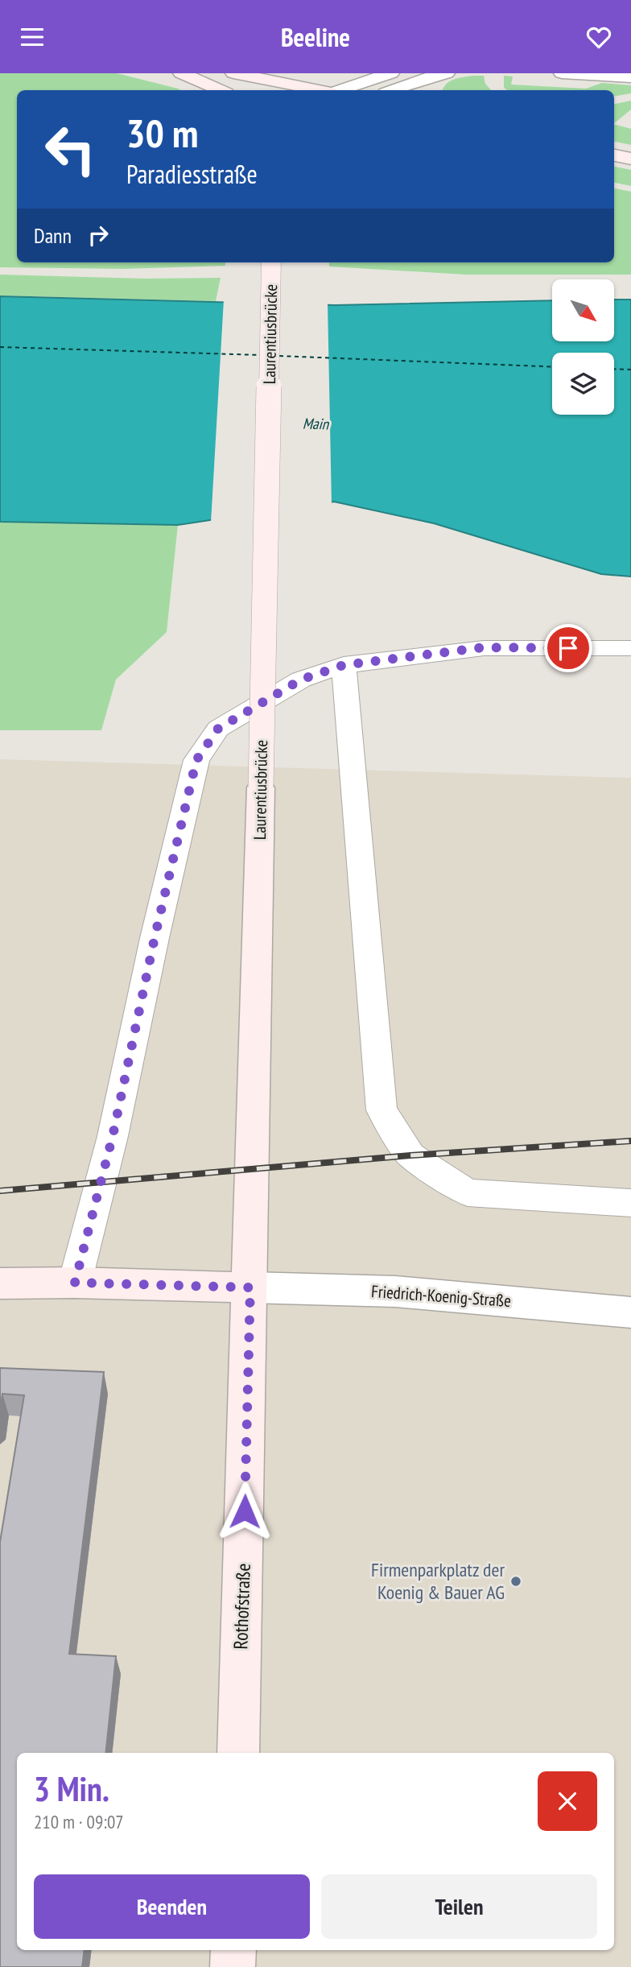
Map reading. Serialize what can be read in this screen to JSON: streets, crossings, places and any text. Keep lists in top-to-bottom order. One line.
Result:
{"streets":{"main road":["Laurentiusbrücke","Rothofstraße"],"street":["Friedrich-Koenig-Straße"]},"crossings":[["Laurentiusbrücke","Friedrich-Koenig-Straße"],["Laurentiusbrücke","Rothofstraße"],["Friedrich-Koenig-Straße","Rothofstraße"]],"water":["Main"],"places":["Firmenparkplatz der Koenig & Bauer AG"],"north":"bottom right","page":{"header":"Beeline","turn":["30 m","Paradiesstraße"],"then":"Dann","heading":["3 Min.","210 m · 09:07"],"buttons":["Beenden","Teilen"]}}
